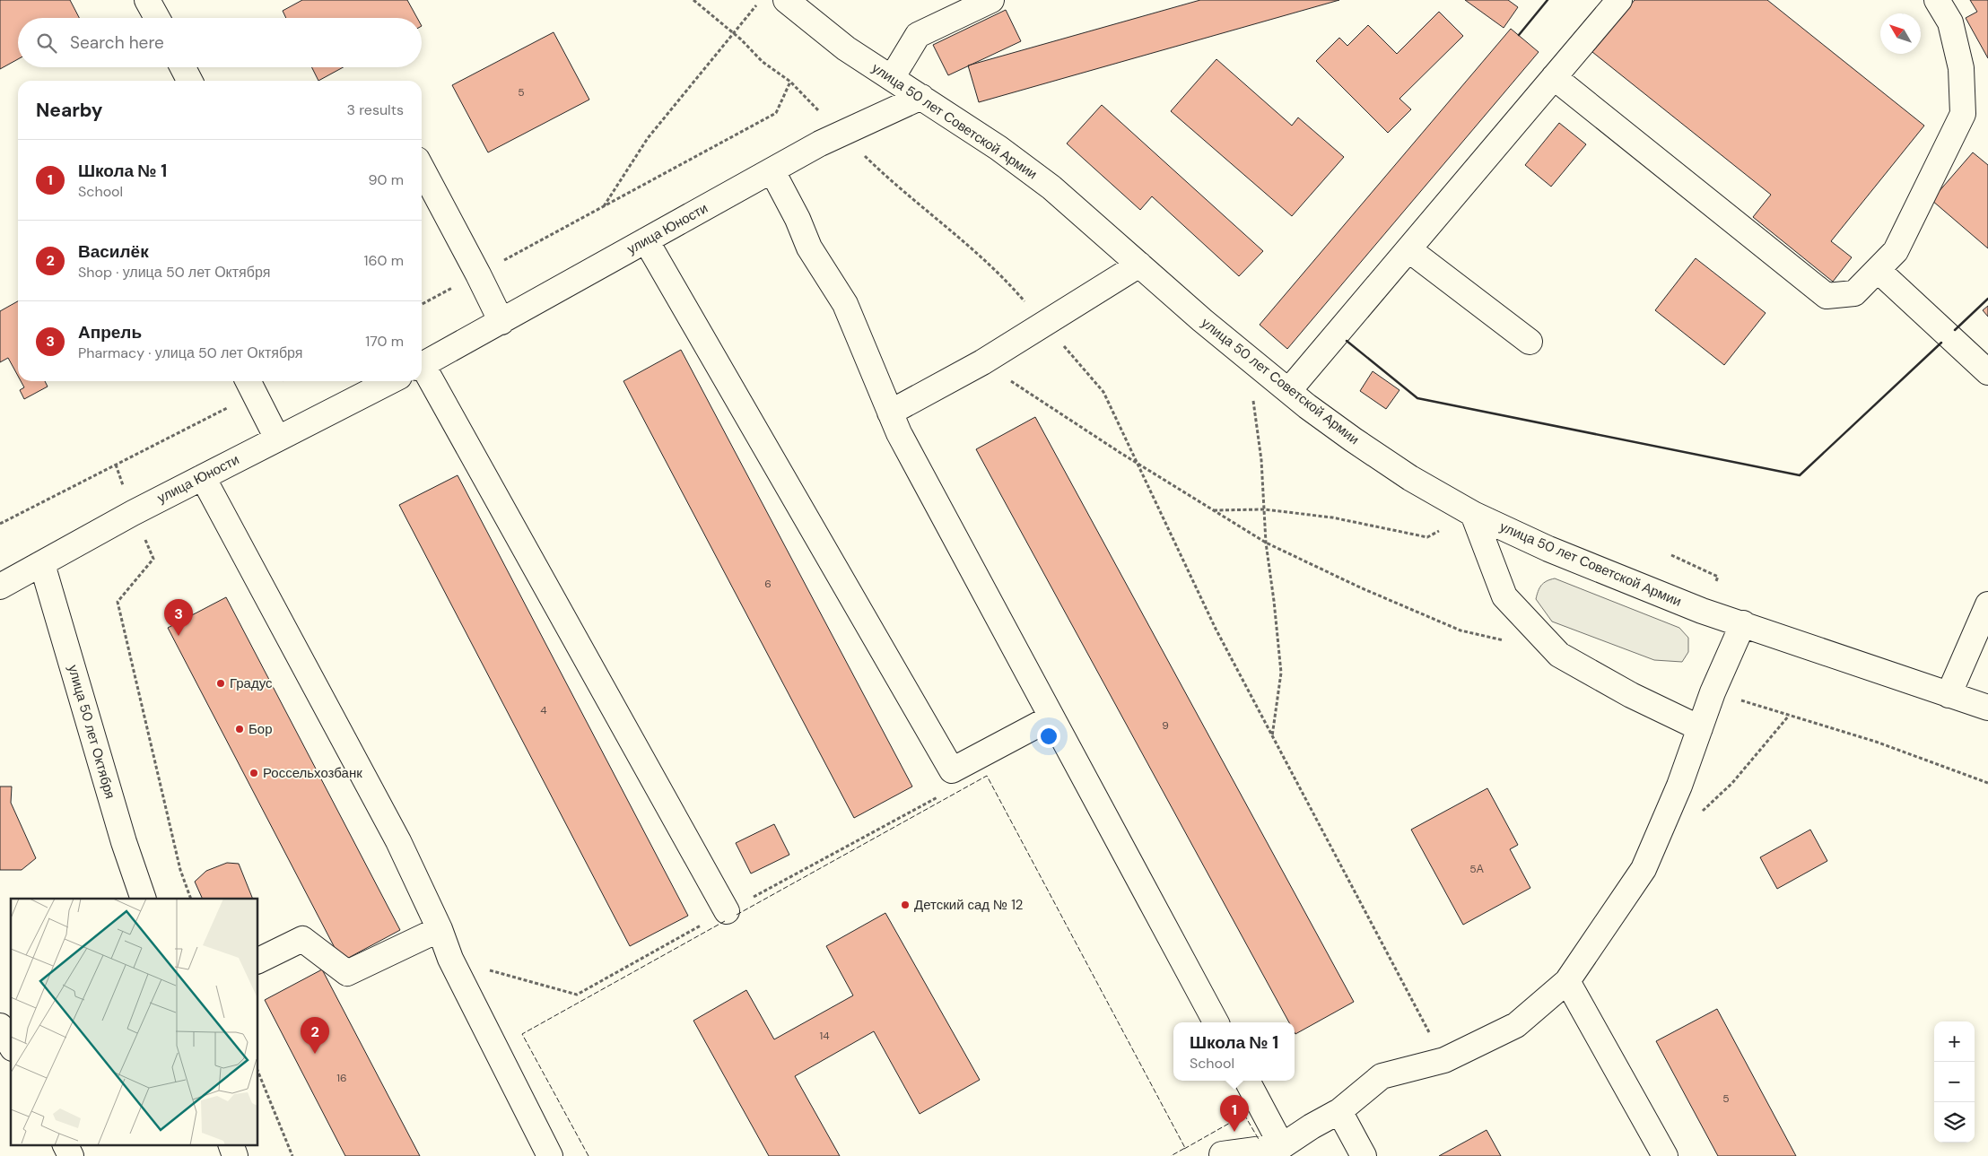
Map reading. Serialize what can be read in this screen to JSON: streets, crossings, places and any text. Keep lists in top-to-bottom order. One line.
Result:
{"streets":{"street":["улица 50 лет Советской Армии","улица Юности","улица 50 лет Октября"]},"crossings":[["улица 50 лет Советской Армии","улица Юности"],["улица Юности","улица 50 лет Октября"]],"places":["Градус","Бор","Россельхозбанк","Детский сад № 12"],"house_numbers":["5","6","4","9","5А","14","16","5"],"north":"top left","page":{"search":"Search here","heading":["Nearby","3 results"],"list":[{"mark":"1","name":"Школа № 1","note":"School","value":"90 m"},{"mark":"2","name":"Василёк","note":"Shop · улица 50 лет Октября","value":"160 m"},{"mark":"3","name":"Апрель","note":"Pharmacy · улица 50 лет Октября","value":"170 m"}],"pins":["3","2","1"],"map_buttons":["+","−"],"popup":["Школа № 1","School"]}}
